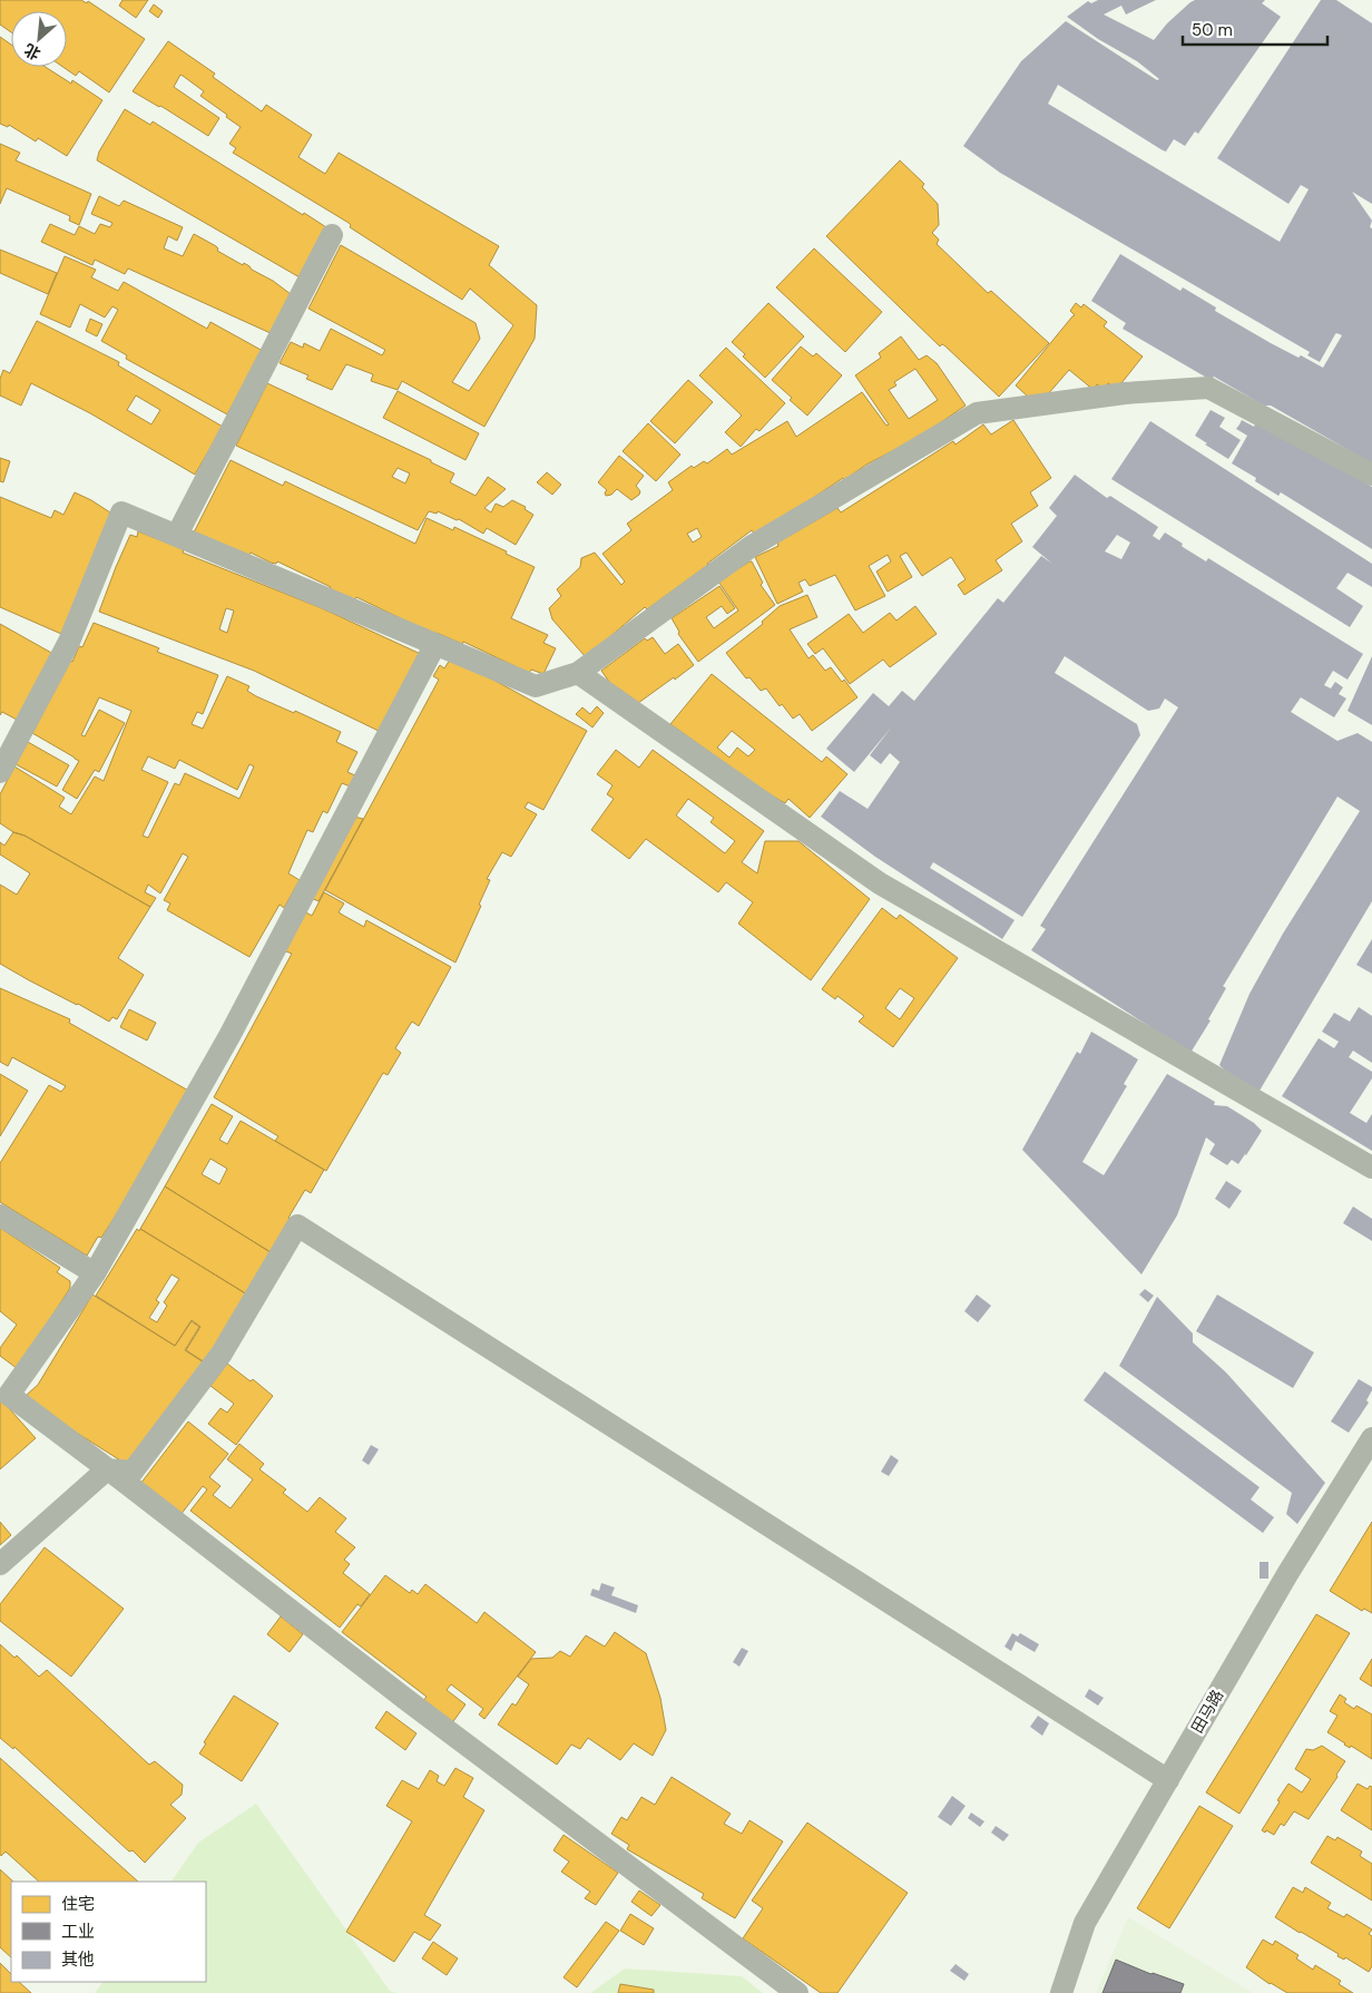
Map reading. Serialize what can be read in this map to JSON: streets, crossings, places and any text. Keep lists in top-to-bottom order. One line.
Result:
{"streets":{"street":["田马路"]},"legend":["住宅","工业","其他"],"scale_bar":"50 m","north":"bottom left"}
